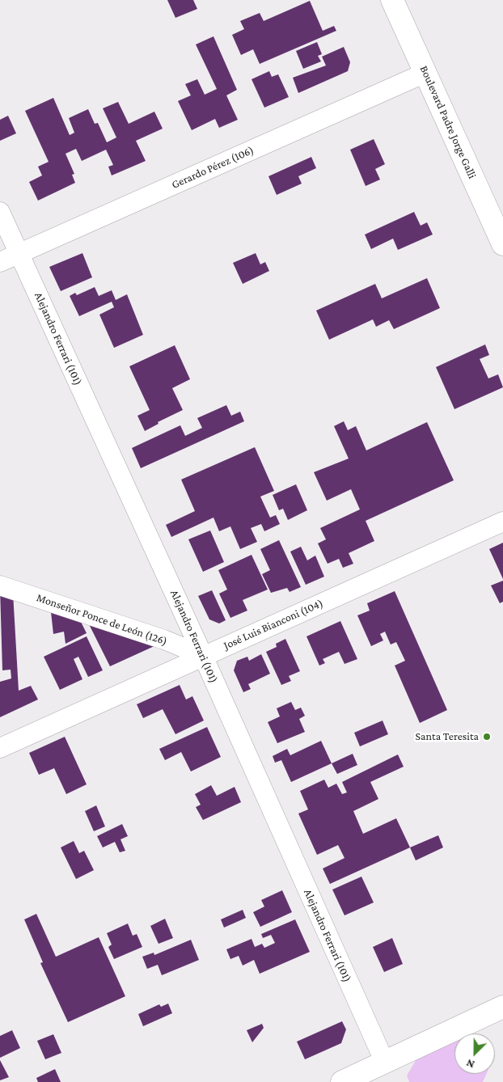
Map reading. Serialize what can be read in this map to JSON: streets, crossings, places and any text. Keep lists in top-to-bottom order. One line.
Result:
{"streets":{"main road":["Boulevard Padre Jorge Galli"],"street":["Gerardo Pérez (106)","Alejandro Ferrari (101)","Monseñor Ponce de León (126)","José Luis Bianconi (104)"]},"crossings":[["Boulevard Padre Jorge Galli","Gerardo Pérez (106)"],["Gerardo Pérez (106)","Alejandro Ferrari (101)"],["Alejandro Ferrari (101)","Monseñor Ponce de León (126)"],["Alejandro Ferrari (101)","José Luis Bianconi (104)"],["Monseñor Ponce de León (126)","José Luis Bianconi (104)"]],"places":["Santa Teresita"],"north":"bottom left"}
